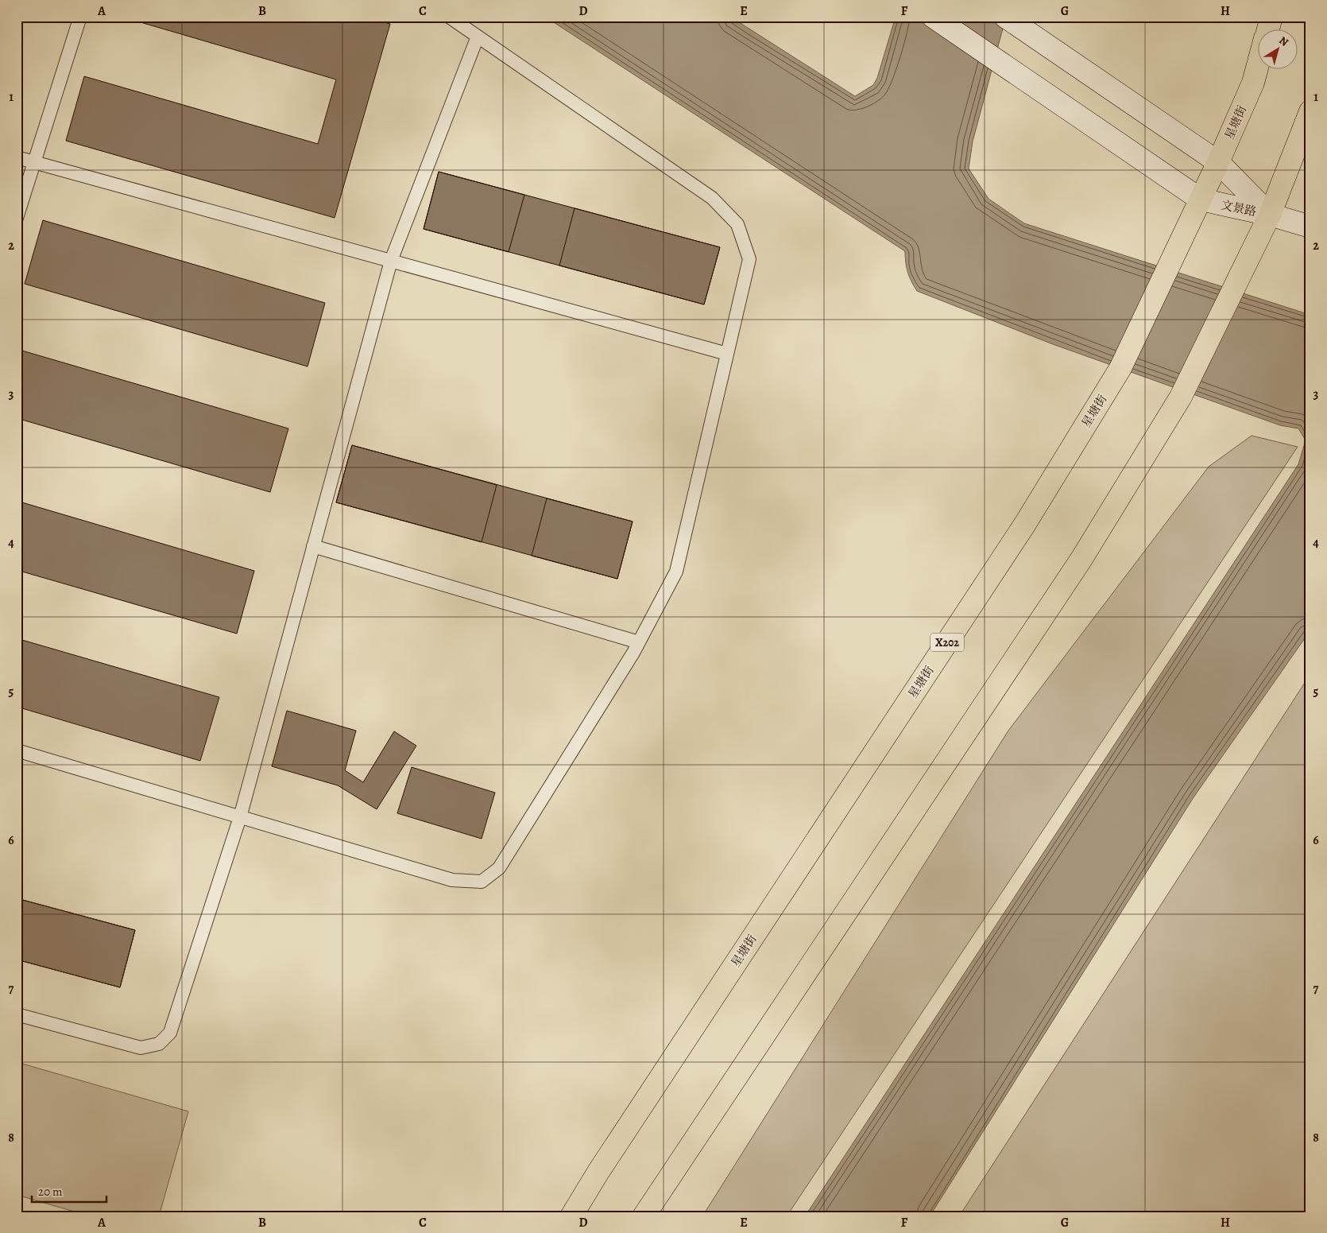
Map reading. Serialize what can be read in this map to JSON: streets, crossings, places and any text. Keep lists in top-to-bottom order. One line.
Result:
{"streets":{"main road":["星塘街","文景路","X202"]},"crossings":[["星塘街","文景路"]],"scale_bar":"20 m","north":"top right","grid":{"columns":["A","B","C","D","E","F","G","H"],"rows":["1","2","3","4","5","6","7","8"]}}
